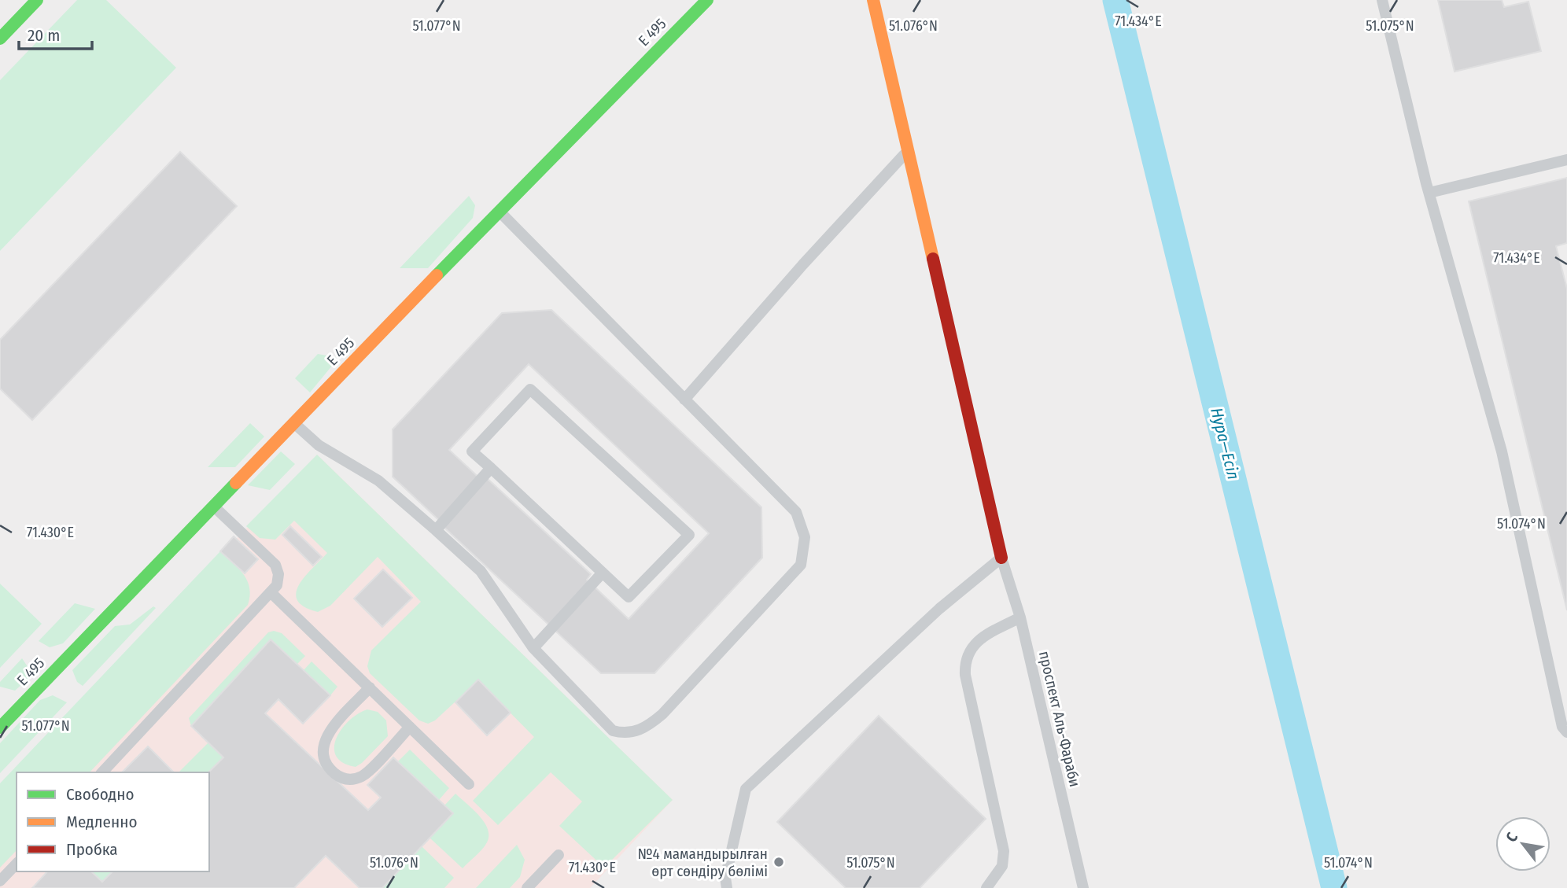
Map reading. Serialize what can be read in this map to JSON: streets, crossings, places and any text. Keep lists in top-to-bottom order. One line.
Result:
{"streets":{"street":["E 495"],"lane":["проспект Аль-Фараби"]},"water":["Нура—Есіл"],"places":["№4 мамандырылған өрт сөндіру бөлімі"],"legend":["Свободно","Медленно","Пробка"],"scale_bar":"20 m","north":"top left","coordinates":["71.434°E","51.077°N","51.076°N","51.075°N","51.074°N","71.430°E"]}
